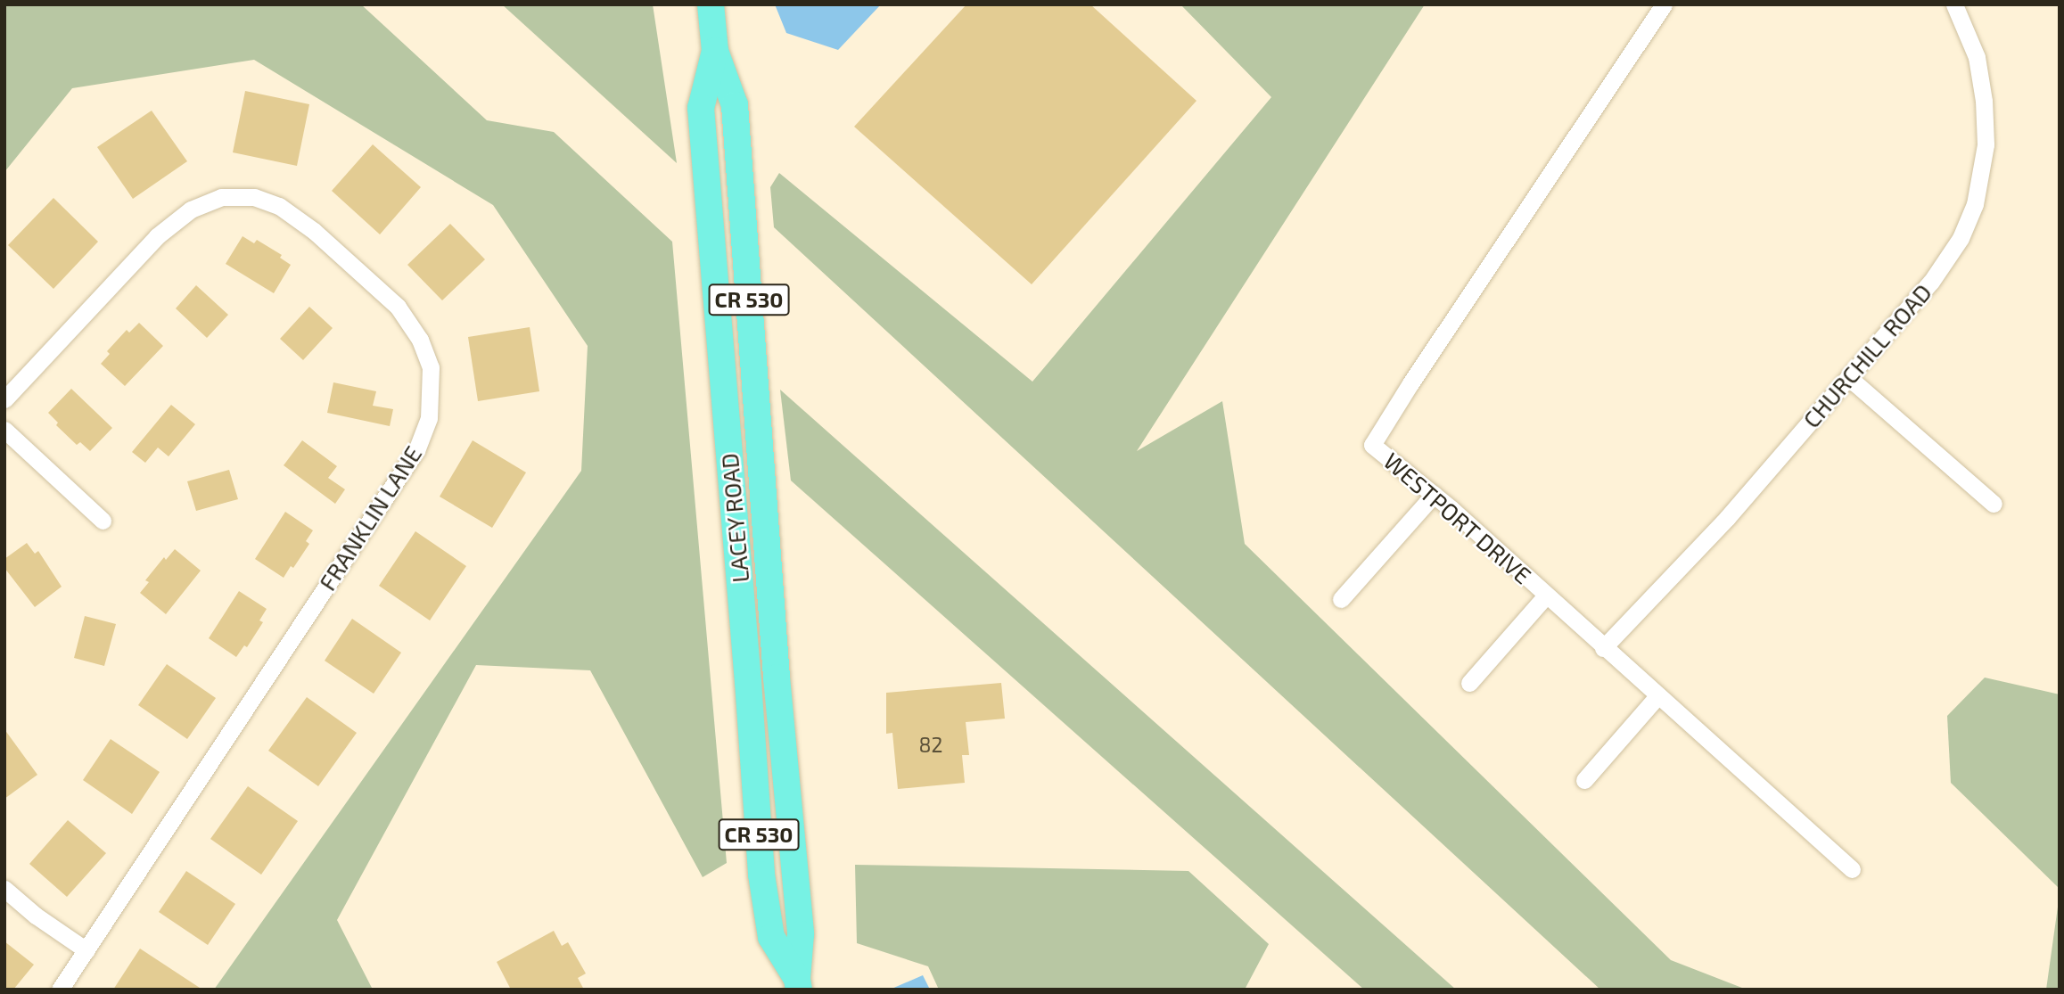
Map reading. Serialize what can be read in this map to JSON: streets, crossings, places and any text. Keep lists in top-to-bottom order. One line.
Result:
{"streets":{"main road":["CR 530","LACEY ROAD"],"street":["CHURCHILL ROAD","FRANKLIN LANE","WESTPORT DRIVE"]},"crossings":[["CHURCHILL ROAD","WESTPORT DRIVE"]],"house_numbers":["82"]}
